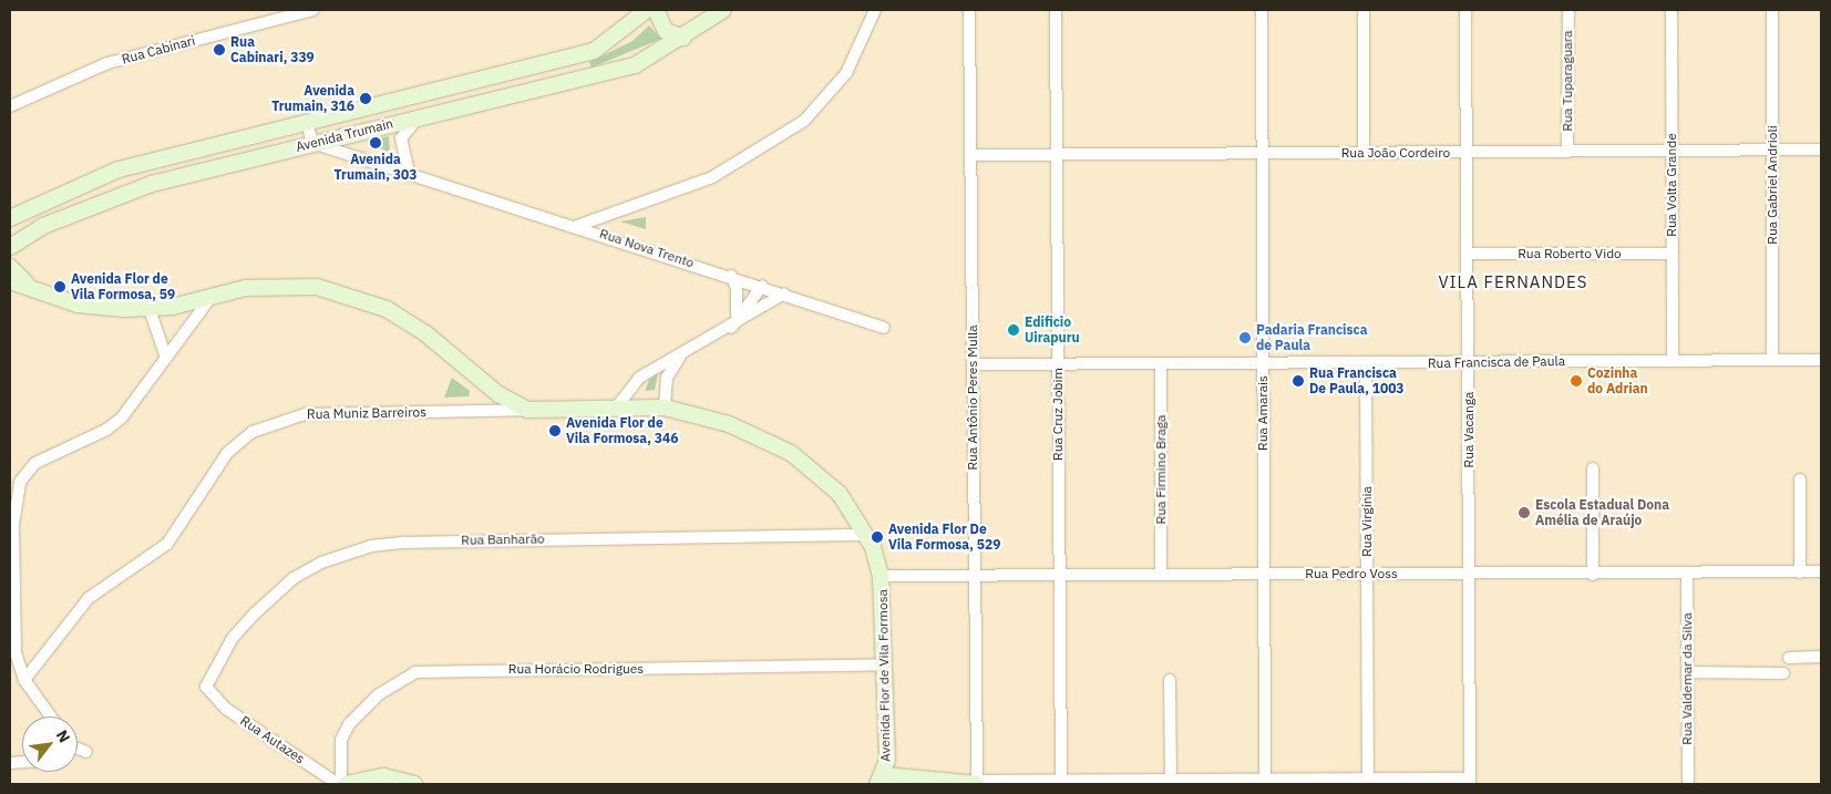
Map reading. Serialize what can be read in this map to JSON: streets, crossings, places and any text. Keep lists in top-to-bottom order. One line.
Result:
{"streets":{"main road":["Avenida Trumain","Avenida Flor de Vila Formosa"],"street":["Rua Cabinari","Rua Tuparaguara","Rua João Cordeiro","Rua Volta Grande","Rua Gabriel Andrioli","Rua Nova Trento","Rua Roberto Vido","Rua Francisca de Paula","Rua Antônio Peres Mulla","Rua Muniz Barreiros","Rua Amarais","Rua Cruz Jobim","Rua Vacanga","Rua Firmino Braga","Rua Virgínia","Rua Banharão","Rua Pedro Voss","Rua Horácio Rodrigues","Rua Valdemar da Silva","Rua Autazes"]},"crossings":[["Rua Tuparaguara","Rua João Cordeiro"],["Avenida Trumain","Rua Nova Trento"],["Rua João Cordeiro","Rua Volta Grande"],["Rua João Cordeiro","Rua Gabriel Andrioli"],["Rua João Cordeiro","Rua Antônio Peres Mulla"],["Rua João Cordeiro","Rua Amarais"],["Rua João Cordeiro","Rua Cruz Jobim"],["Rua João Cordeiro","Rua Vacanga"],["Rua Volta Grande","Rua Roberto Vido"],["Rua Volta Grande","Rua Francisca de Paula"],["Rua Gabriel Andrioli","Rua Francisca de Paula"],["Rua Roberto Vido","Rua Vacanga"],["Rua Francisca de Paula","Rua Antônio Peres Mulla"],["Rua Francisca de Paula","Rua Amarais"],["Rua Francisca de Paula","Rua Cruz Jobim"],["Rua Francisca de Paula","Rua Vacanga"],["Rua Francisca de Paula","Rua Firmino Braga"],["Rua Francisca de Paula","Rua Virgínia"],["Rua Antônio Peres Mulla","Rua Pedro Voss"],["Rua Muniz Barreiros","Avenida Flor de Vila Formosa"],["Rua Amarais","Rua Pedro Voss"],["Rua Cruz Jobim","Rua Pedro Voss"],["Rua Vacanga","Rua Pedro Voss"],["Rua Firmino Braga","Rua Pedro Voss"],["Rua Virgínia","Rua Pedro Voss"],["Rua Banharão","Avenida Flor de Vila Formosa"],["Rua Banharão","Rua Autazes"],["Rua Pedro Voss","Avenida Flor de Vila Formosa"],["Rua Pedro Voss","Rua Valdemar da Silva"],["Rua Horácio Rodrigues","Avenida Flor de Vila Formosa"],["Rua Horácio Rodrigues","Rua Autazes"]],"districts":["VILA FERNANDES"],"places":["Rua Cabinari, 339","Avenida Trumain, 316","Avenida Trumain, 303","Avenida Flor de Vila Formosa, 59","Edificio Uirapuru","Padaria Francisca de Paula","Rua Francisca De Paula, 1003","Cozinha do Adrian","Avenida Flor de Vila Formosa, 346","Escola Estadual Dona Amélia de Araújo","Avenida Flor De Vila Formosa, 529"],"north":"top right"}
